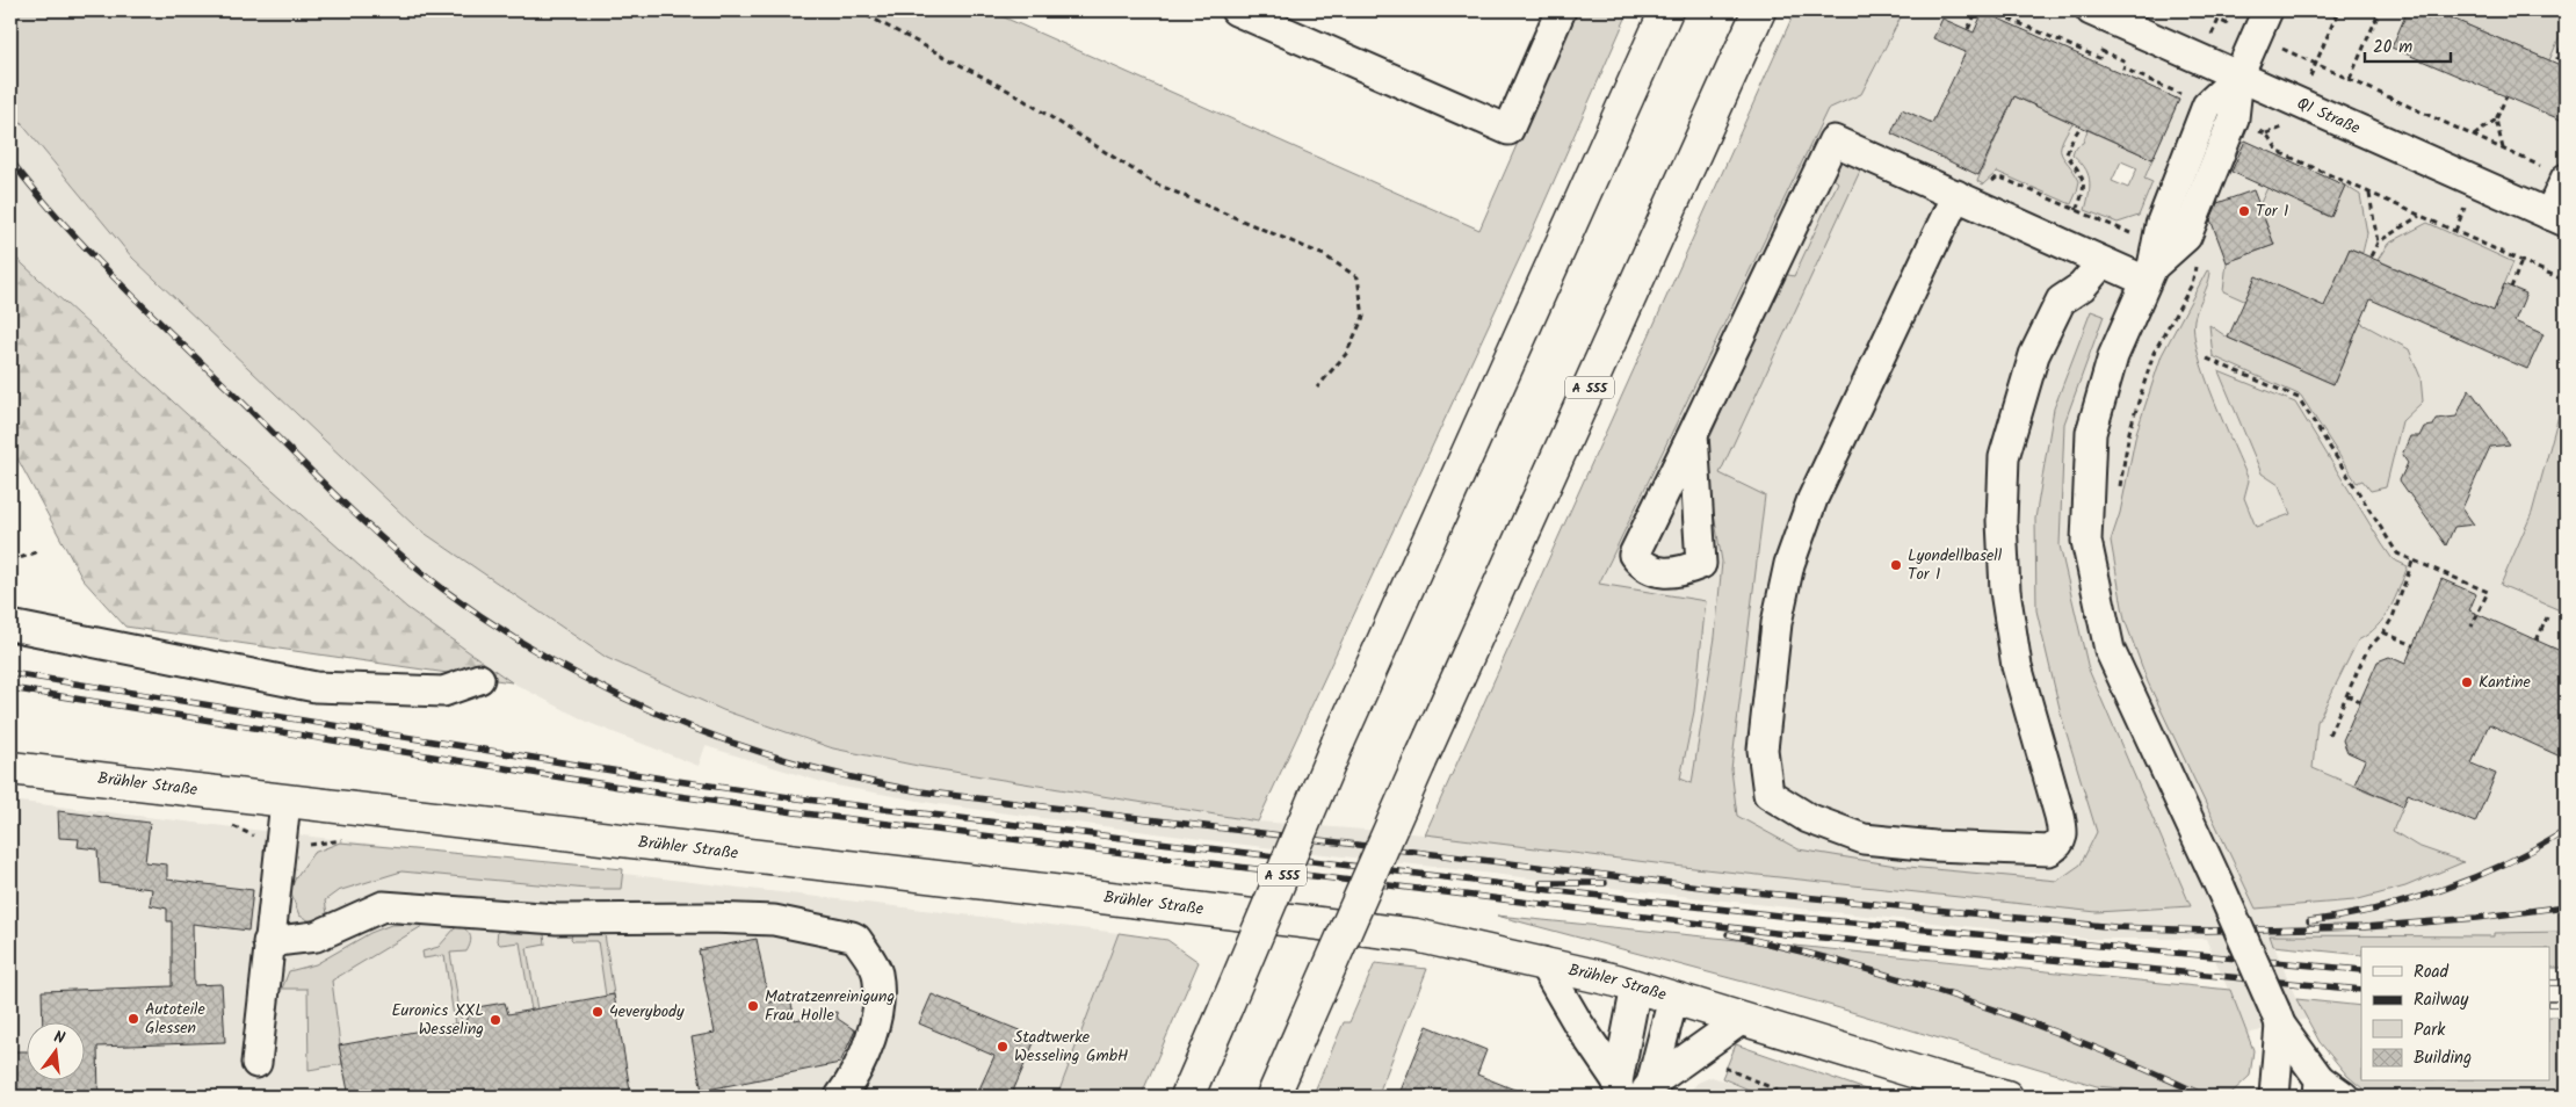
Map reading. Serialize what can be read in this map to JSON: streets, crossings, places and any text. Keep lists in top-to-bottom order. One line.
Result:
{"streets":{"main road":["A 555","Brühler Straße"],"street":["Q1 Straße"]},"places":["Tor 1","Lyondellbasell Tor 1","Kantine","Matratzenreinigung Frau Holle","4everybody","Autoteile Glessen","Euronics XXL Wesseling","Stadtwerke Wesseling GmbH"],"legend":["Road","Railway","Park","Building"],"scale_bar":"20 m","north":"top"}
